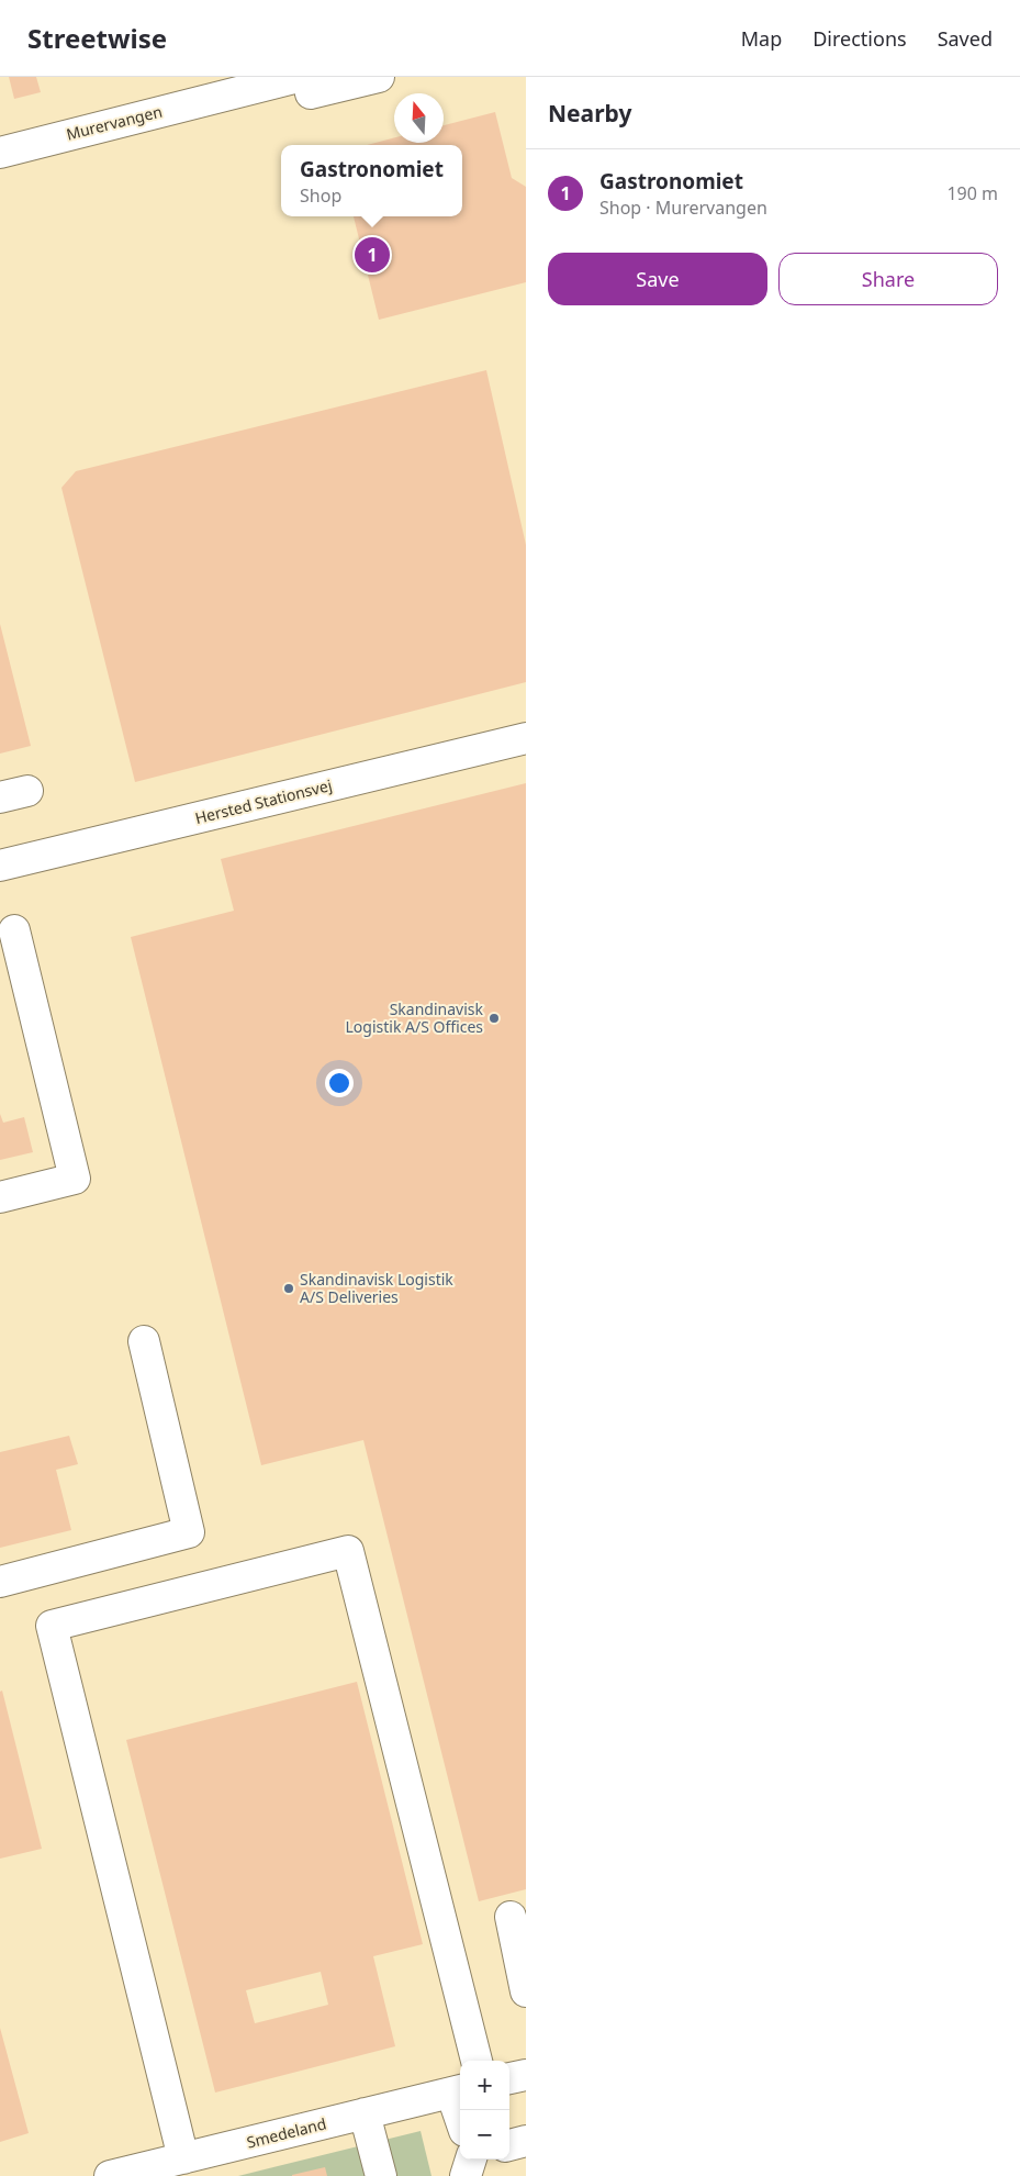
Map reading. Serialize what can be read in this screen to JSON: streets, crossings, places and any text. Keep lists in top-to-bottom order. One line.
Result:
{"streets":{"street":["Murervangen","Hersted Stationsvej","Smedeland"]},"places":["Skandinavisk Logistik A/S Offices","Skandinavisk Logistik A/S Deliveries"],"north":"top","page":{"header":"Streetwise","nav":["Map","Directions","Saved"],"heading":"Nearby","popup":["Gastronomiet","Shop"],"list":[{"mark":"1","name":"Gastronomiet","note":"Shop · Murervangen","value":"190 m"}],"pins":"1","buttons":["Save","Share"],"map_buttons":["+","−"]}}
